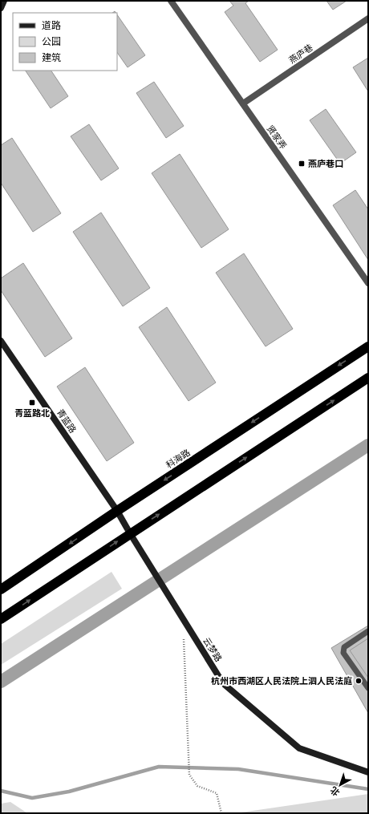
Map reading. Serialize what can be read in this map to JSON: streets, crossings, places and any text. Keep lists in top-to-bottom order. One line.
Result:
{"streets":{"highway":["科海路"],"street":["燕庐巷","贤家弄","青蓝路","云梦路"]},"crossings":[["燕庐巷","贤家弄"],["青蓝路","科海路"],["青蓝路","云梦路"],["科海路","云梦路"]],"places":{"transit":["燕庐巷口","青蓝路北"],"other":["杭州市西湖区人民法院上泗人民法庭"]},"legend":["道路","公园","建筑"],"north":"bottom left"}
